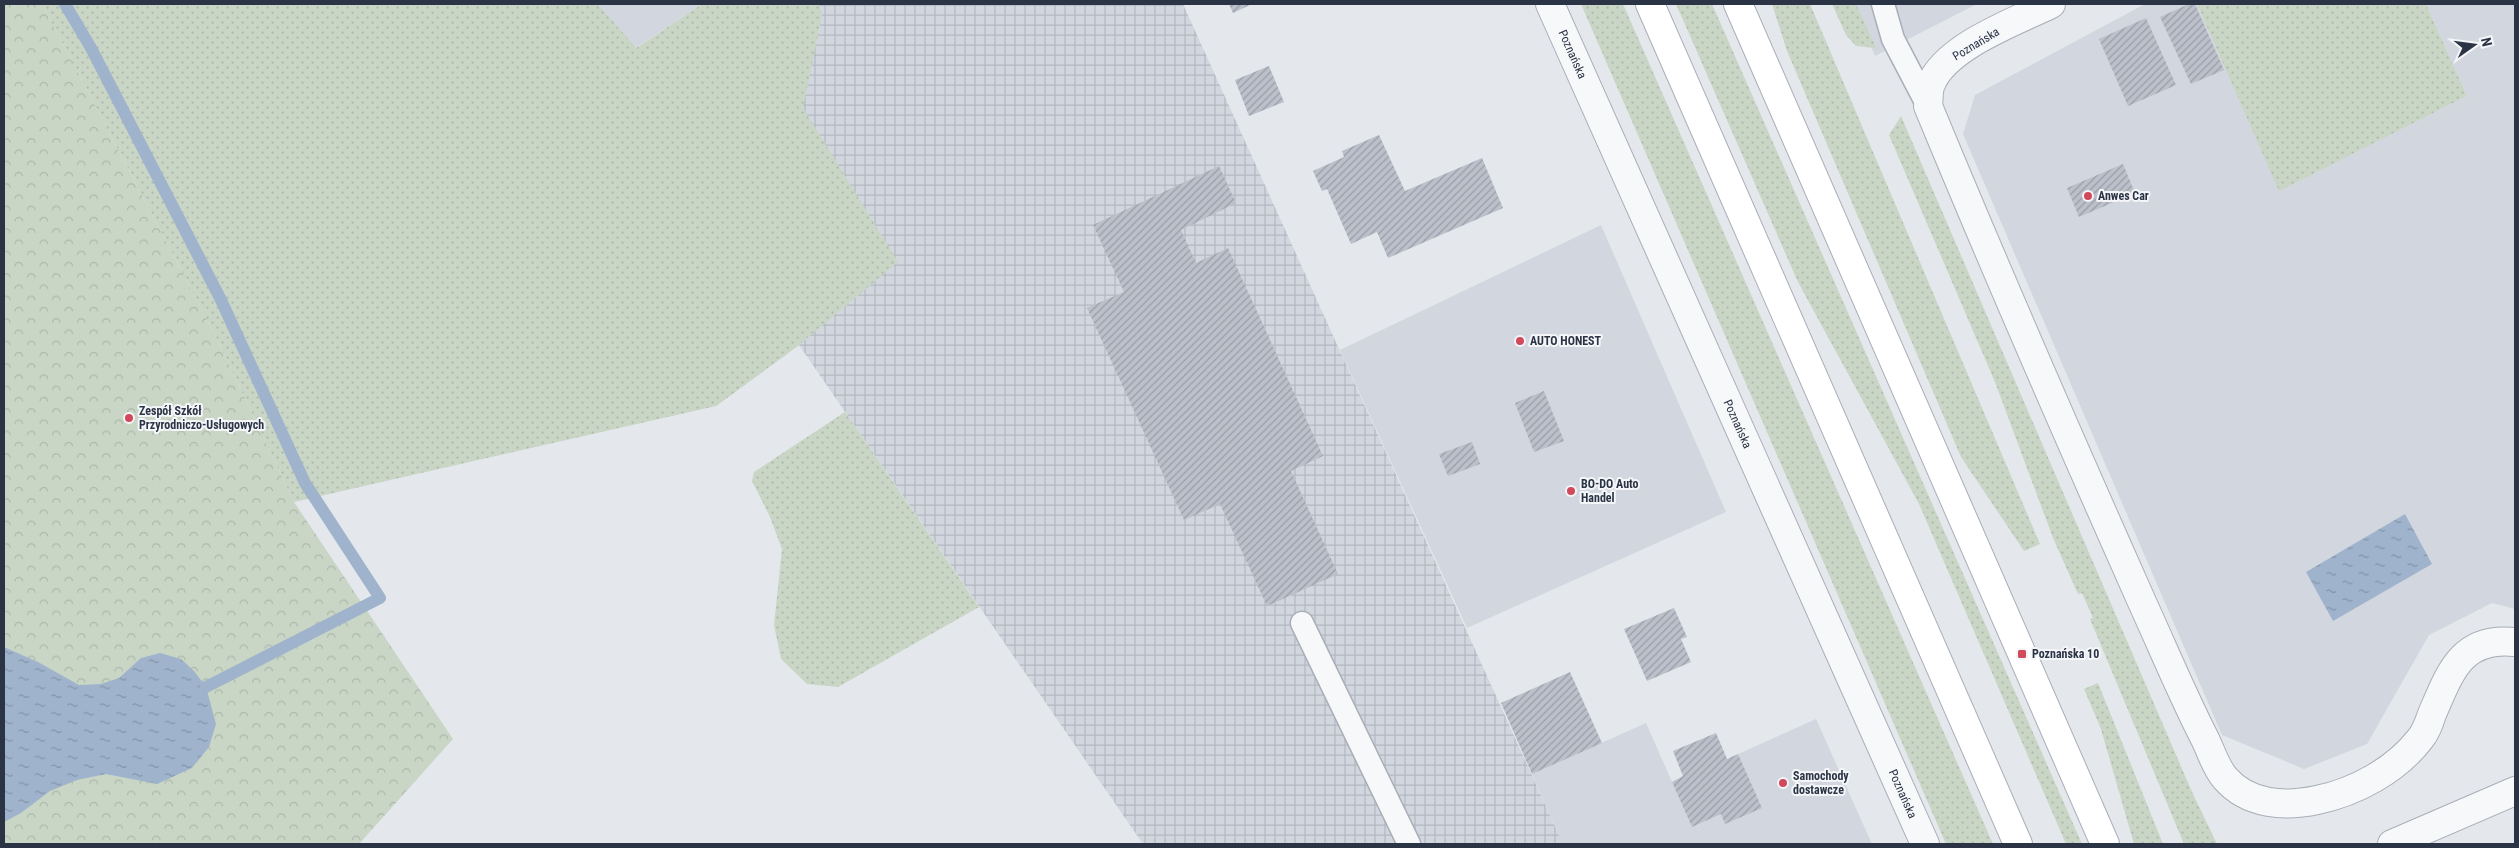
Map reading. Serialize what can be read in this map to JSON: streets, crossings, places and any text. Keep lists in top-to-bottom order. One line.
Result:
{"streets":{"street":["Poznańska"]},"places":{"other":["Anwes Car","AUTO HONEST","Zespół Szkół Przyrodniczo-Usługowych","BO-DO Auto Handel","Samochody dostawcze"],"transit":["Poznańska 10"]},"north":"right"}
